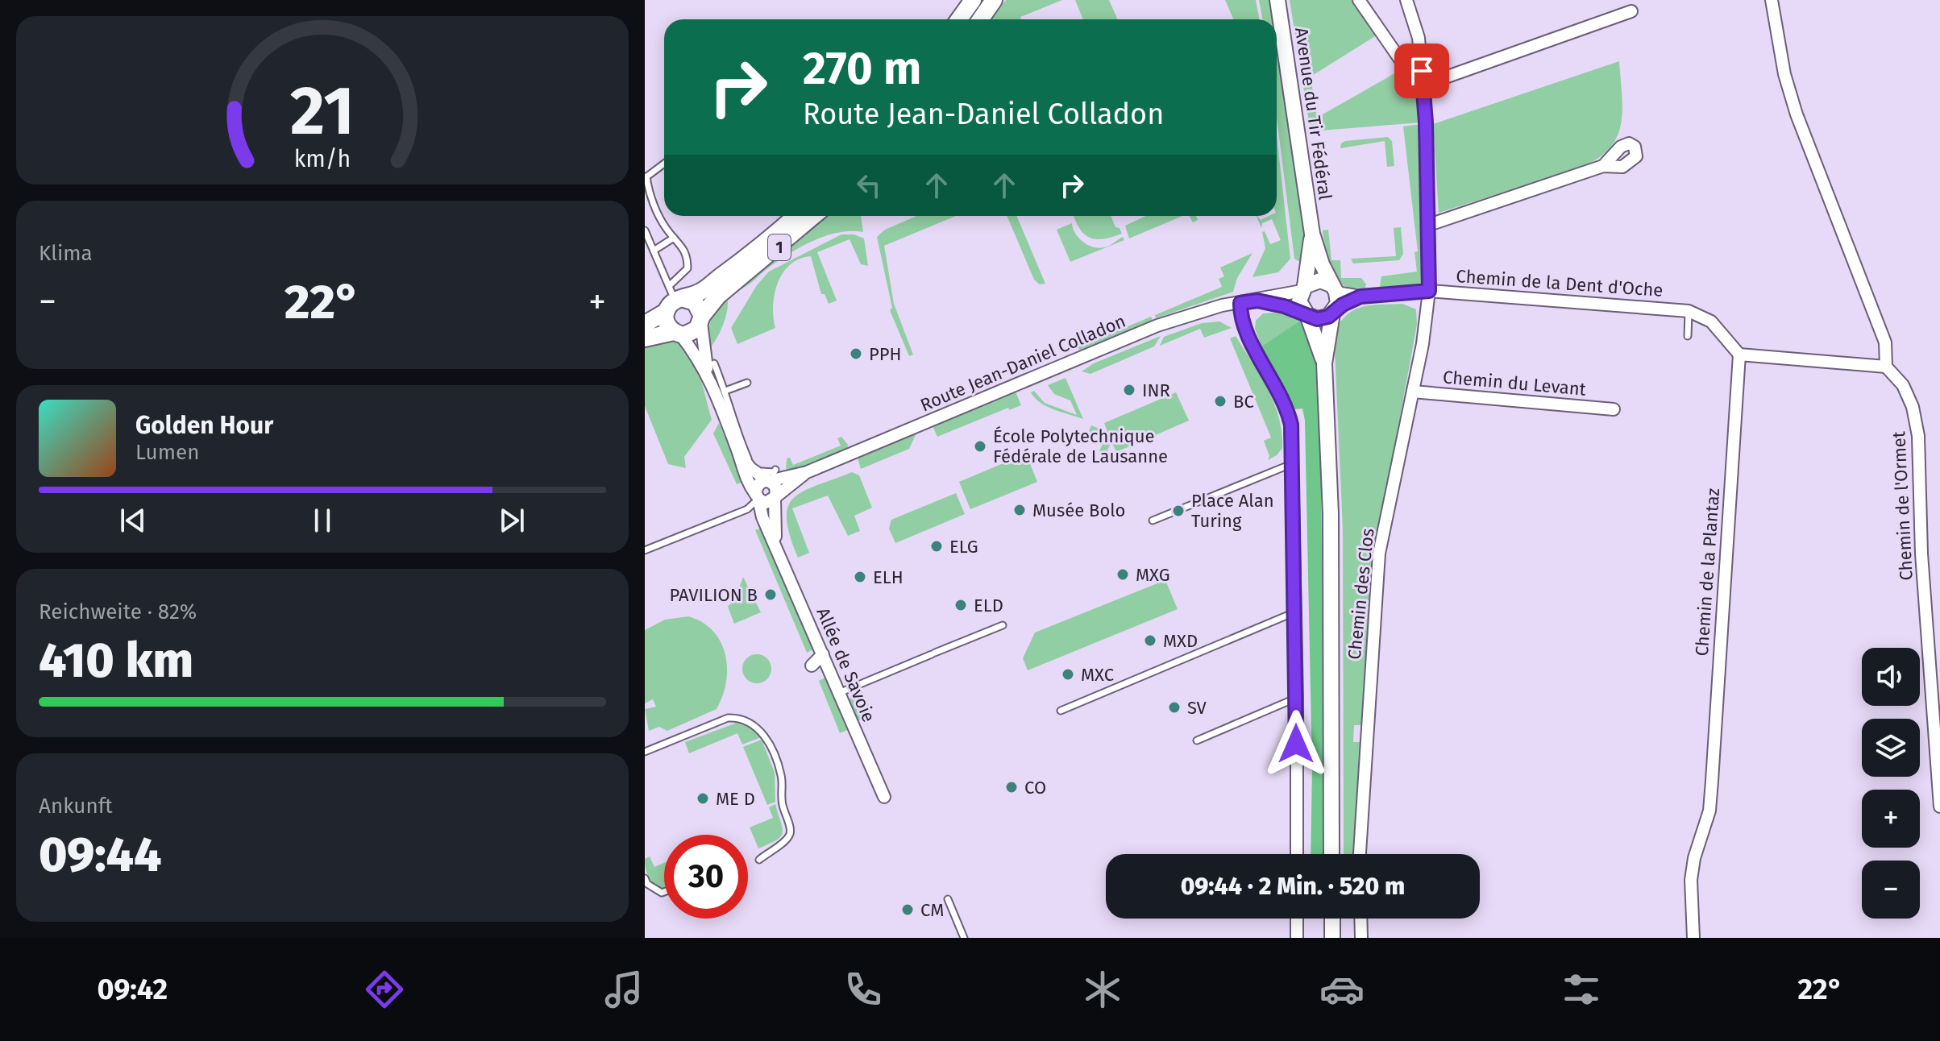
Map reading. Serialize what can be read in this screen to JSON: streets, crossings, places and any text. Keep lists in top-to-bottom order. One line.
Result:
{"streets":{"main road":["Avenue du Tir Fédéral","1"],"street":["Chemin de la Dent d'Oche","Route Jean-Daniel Colladon","Chemin du Levant","Chemin de l'Ormet","Chemin de la Plantaz","Chemin des Clos","Allée de Savoie"]},"crossings":[["Avenue du Tir Fédéral","Chemin de la Dent d'Oche"],["Avenue du Tir Fédéral","Route Jean-Daniel Colladon"],["1","Allée de Savoie"],["Chemin de la Dent d'Oche","Route Jean-Daniel Colladon"],["Chemin de la Dent d'Oche","Chemin de la Plantaz"],["Chemin de la Dent d'Oche","Chemin des Clos"],["Route Jean-Daniel Colladon","Allée de Savoie"],["Chemin du Levant","Chemin des Clos"]],"places":["PPH","INR","BC","École Polytechnique Fédérale de Lausanne","Musée Bolo","Place Alan Turing","ELG","MXG","ELH","PAVILION B","ELD","MXD","MXC","SV","CO","ME D","CM"],"page":{"turn":["270 m","Route Jean-Daniel Colladon"],"tile":["Klima",["Reichweite · 82%","410 km"],["Ankunft","09:44"]],"heat":["−","22°","+"],"song":["Golden Hour","Lumen"],"map_buttons":["+","−"],"limit":"30","trip":"09:44 · 2 Min. · 520 m","tabs":["09:42","22°"],"gauge":["21","km/h"]}}
